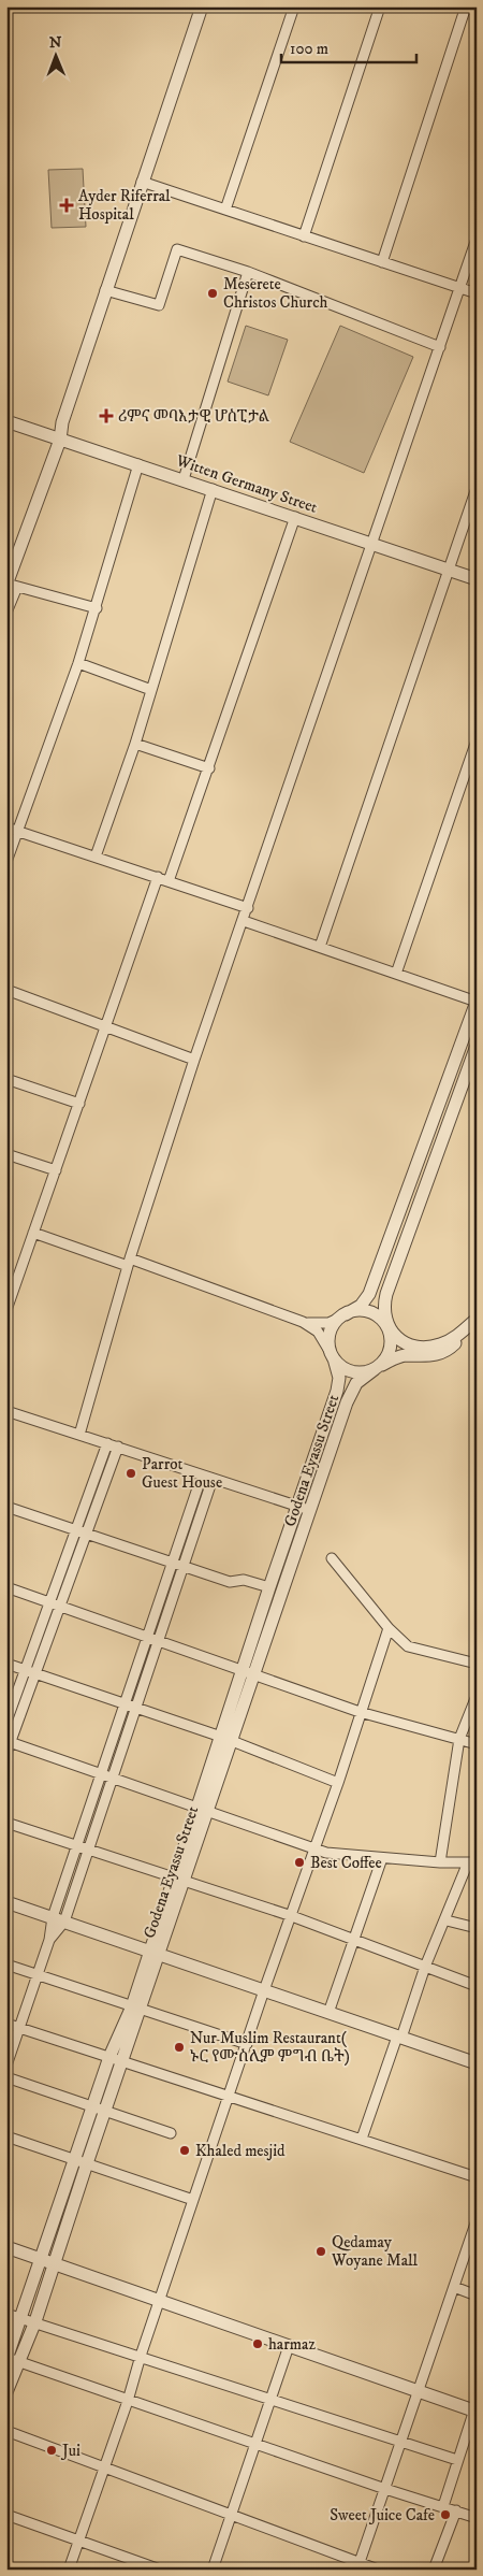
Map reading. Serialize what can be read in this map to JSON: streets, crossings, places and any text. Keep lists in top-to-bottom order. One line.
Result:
{"streets":{"street":["Witten Germany Street","Godena Eyassu Street"]},"places":{"health":["Ayder Riferral Hospital","ሪምና መባእታዊ ሆስፒታል"],"other":["Meserete Christos Church","Parrot Guest House","Best Coffee","Nur Muslim Restaurant( ኑር የሙስሊም ምግብ ቤት)","Khaled mesjid","Qedamay Woyane Mall","harmaz","Jui","Sweet Juice Cafe"]},"scale_bar":"100 m","north":"top"}
